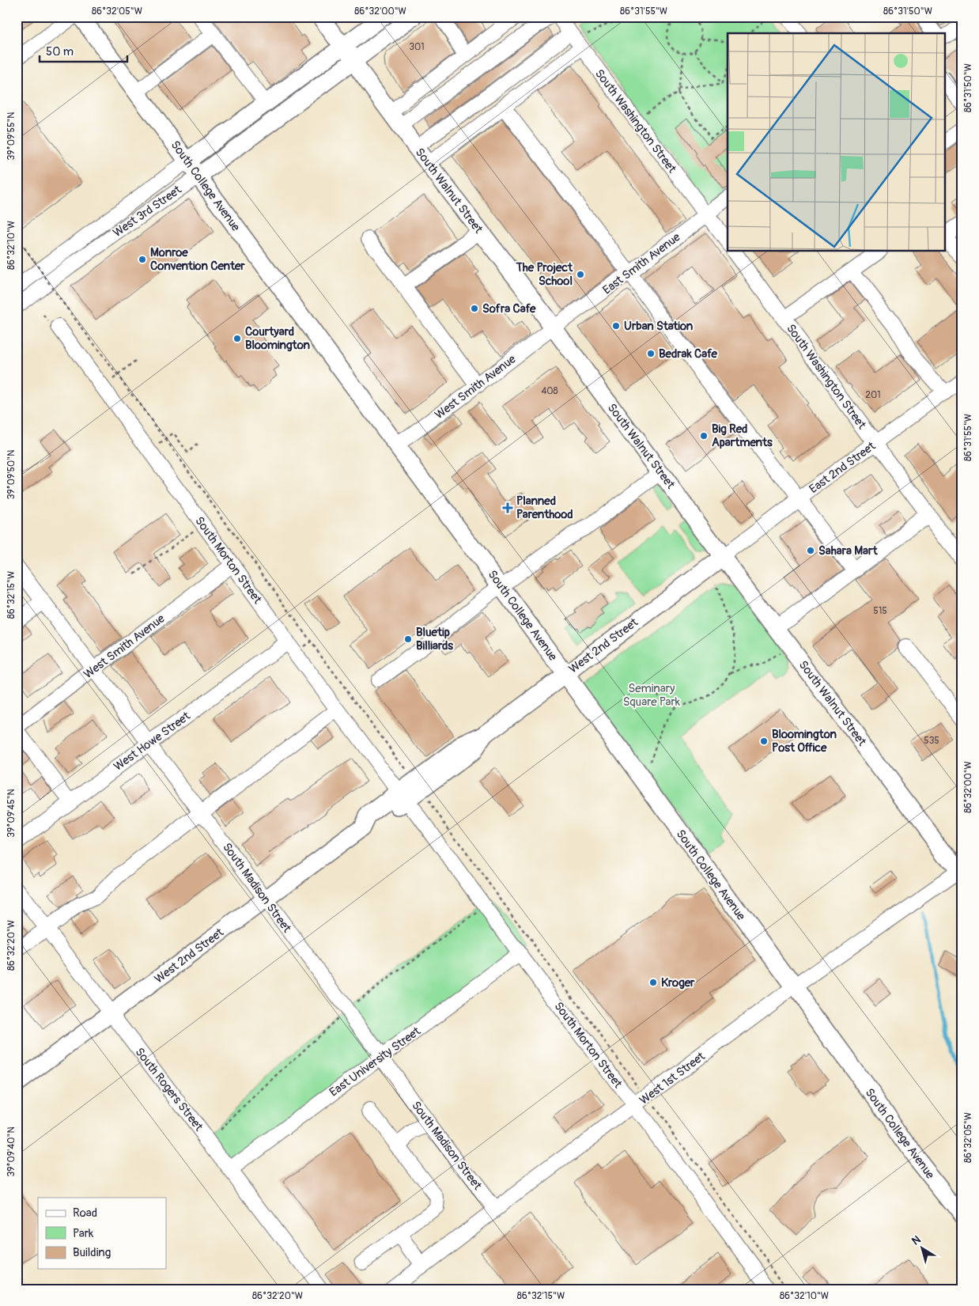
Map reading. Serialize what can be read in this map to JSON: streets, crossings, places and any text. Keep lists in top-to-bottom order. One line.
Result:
{"streets":{"main road":["South College Avenue","South Walnut Street","West 3rd Street","West 2nd Street"],"street":["South Washington Street","East Smith Avenue","West Smith Avenue","East 2nd Street","South Morton Street","West Howe Street","South Madison Street","East University Street","West 1st Street","South Rogers Street"]},"crossings":[["South Washington Street","East Smith Avenue"],["South Washington Street","East 2nd Street"],["South College Avenue","West 3rd Street"],["South College Avenue","West Smith Avenue"],["South College Avenue","West 2nd Street"],["South College Avenue","West 1st Street"],["South Walnut Street","West 3rd Street"],["South Walnut Street","East Smith Avenue"],["South Walnut Street","West Smith Avenue"],["South Walnut Street","East 2nd Street"],["South Walnut Street","West 2nd Street"],["South Walnut Street","West 1st Street"],["East Smith Avenue","West Smith Avenue"],["West Smith Avenue","South Morton Street"],["West Smith Avenue","South Madison Street"],["East 2nd Street","West 2nd Street"],["South Morton Street","West 2nd Street"],["South Morton Street","West Howe Street"],["South Morton Street","East University Street"],["South Morton Street","West 1st Street"],["West 2nd Street","South Madison Street"],["West 2nd Street","South Rogers Street"],["West Howe Street","South Madison Street"],["South Madison Street","East University Street"],["South Madison Street","West 1st Street"],["East University Street","South Rogers Street"]],"parks":["Seminary Square Park"],"places":{"other":["Monroe Convention Center","The Project School","Sofra Cafe","Urban Station","Courtyard Bloomington","Bedrak Cafe","Big Red Apartments","Sahara Mart","Bluetip Billiards","Bloomington Post Office","Kroger"],"health":["Planned Parenthood"]},"house_numbers":["301","408","201","515","535"],"legend":["Road","Park","Building"],"scale_bar":"50 m","north":"top left","coordinates":["86°32'05\"W","86°32'00\"W","86°31'55\"W","86°31'50\"W","39°09'55\"N","86°32'10\"W","39°09'50\"N","86°32'15\"W","39°09'45\"N","86°32'20\"W","39°09'40\"N"]}
